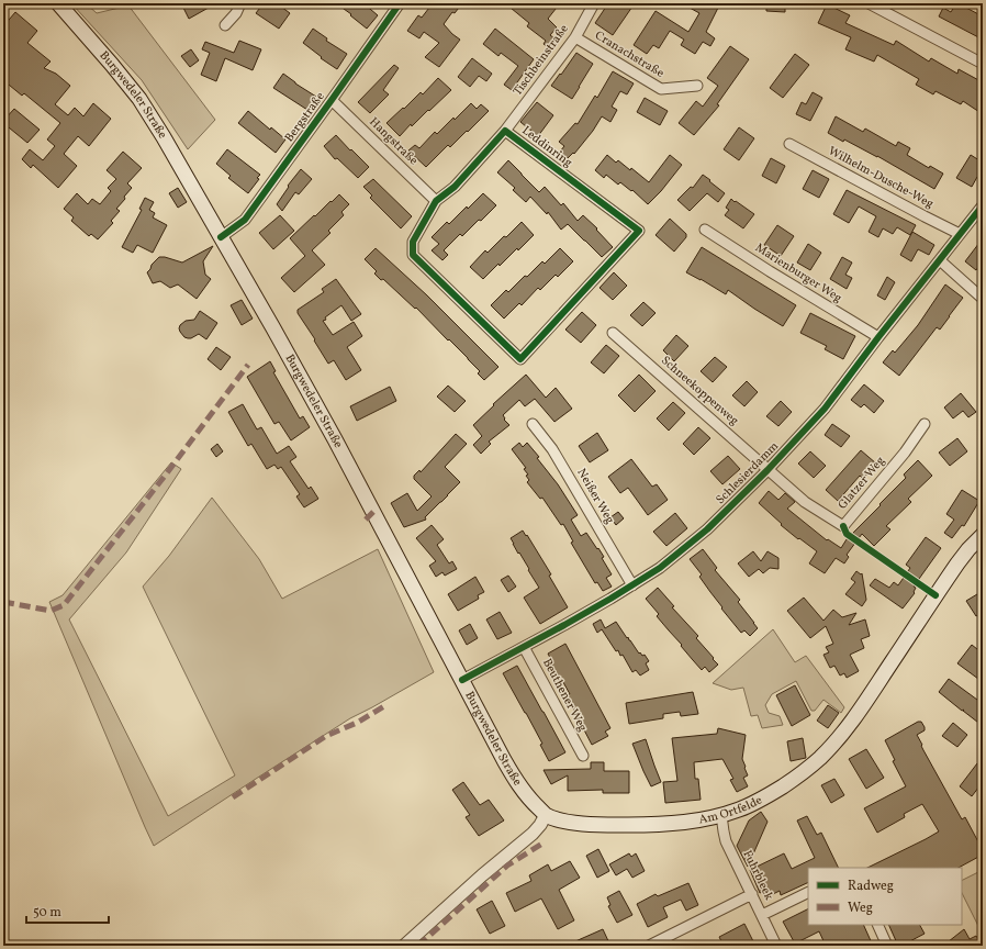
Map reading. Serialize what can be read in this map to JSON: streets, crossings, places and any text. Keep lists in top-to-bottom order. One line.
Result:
{"streets":{"main road":["Burgwedeler Straße","Am Ortfelde"],"street":["Cranachstraße","Tischbeinstraße","Bergstraße","Hangstraße","Leddinring","Wilhelm-Dusche-Weg","Marienburger Weg","Schneekoppenweg","Schlesierdamm","Glatzer Weg","Neißer Weg","Beuthener Weg","Fuhrbleek"]},"crossings":[["Cranachstraße","Tischbeinstraße"],["Tischbeinstraße","Leddinring"],["Burgwedeler Straße","Bergstraße"],["Burgwedeler Straße","Schlesierdamm"],["Burgwedeler Straße","Am Ortfelde"],["Bergstraße","Hangstraße"],["Hangstraße","Leddinring"],["Wilhelm-Dusche-Weg","Schlesierdamm"],["Marienburger Weg","Schlesierdamm"],["Schneekoppenweg","Schlesierdamm"],["Schneekoppenweg","Glatzer Weg"],["Schlesierdamm","Glatzer Weg"],["Schlesierdamm","Neißer Weg"],["Schlesierdamm","Beuthener Weg"],["Am Ortfelde","Fuhrbleek"]],"legend":["Radweg","Weg"],"scale_bar":"50 m"}
